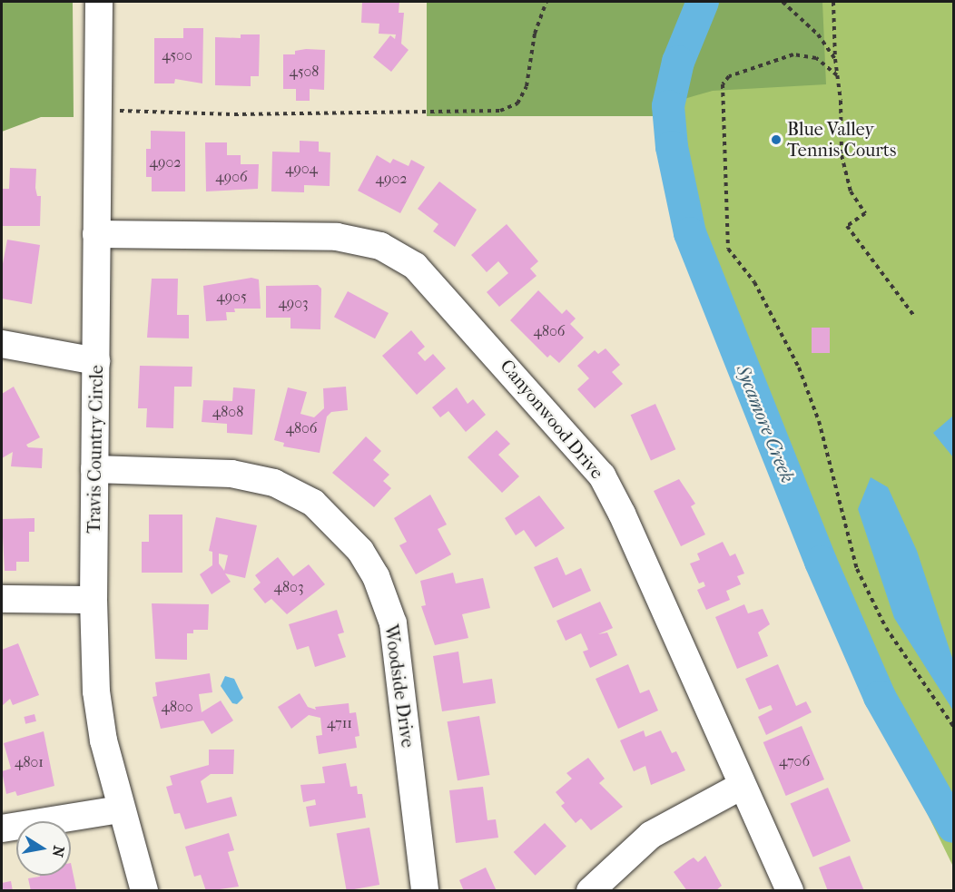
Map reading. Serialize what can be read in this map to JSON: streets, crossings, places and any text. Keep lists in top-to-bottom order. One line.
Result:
{"streets":{"street":["Canyonwood Drive","Travis Country Circle","Woodside Drive"]},"crossings":[["Canyonwood Drive","Travis Country Circle"],["Travis Country Circle","Woodside Drive"]],"water":["Sycamore Creek"],"places":["Blue Valley Tennis Courts"],"house_numbers":["4500","4508","4902","4904","4906","4902","4905","4903","4806","4808","4806","4803","4800","4711","4706","4801"],"north":"right"}
